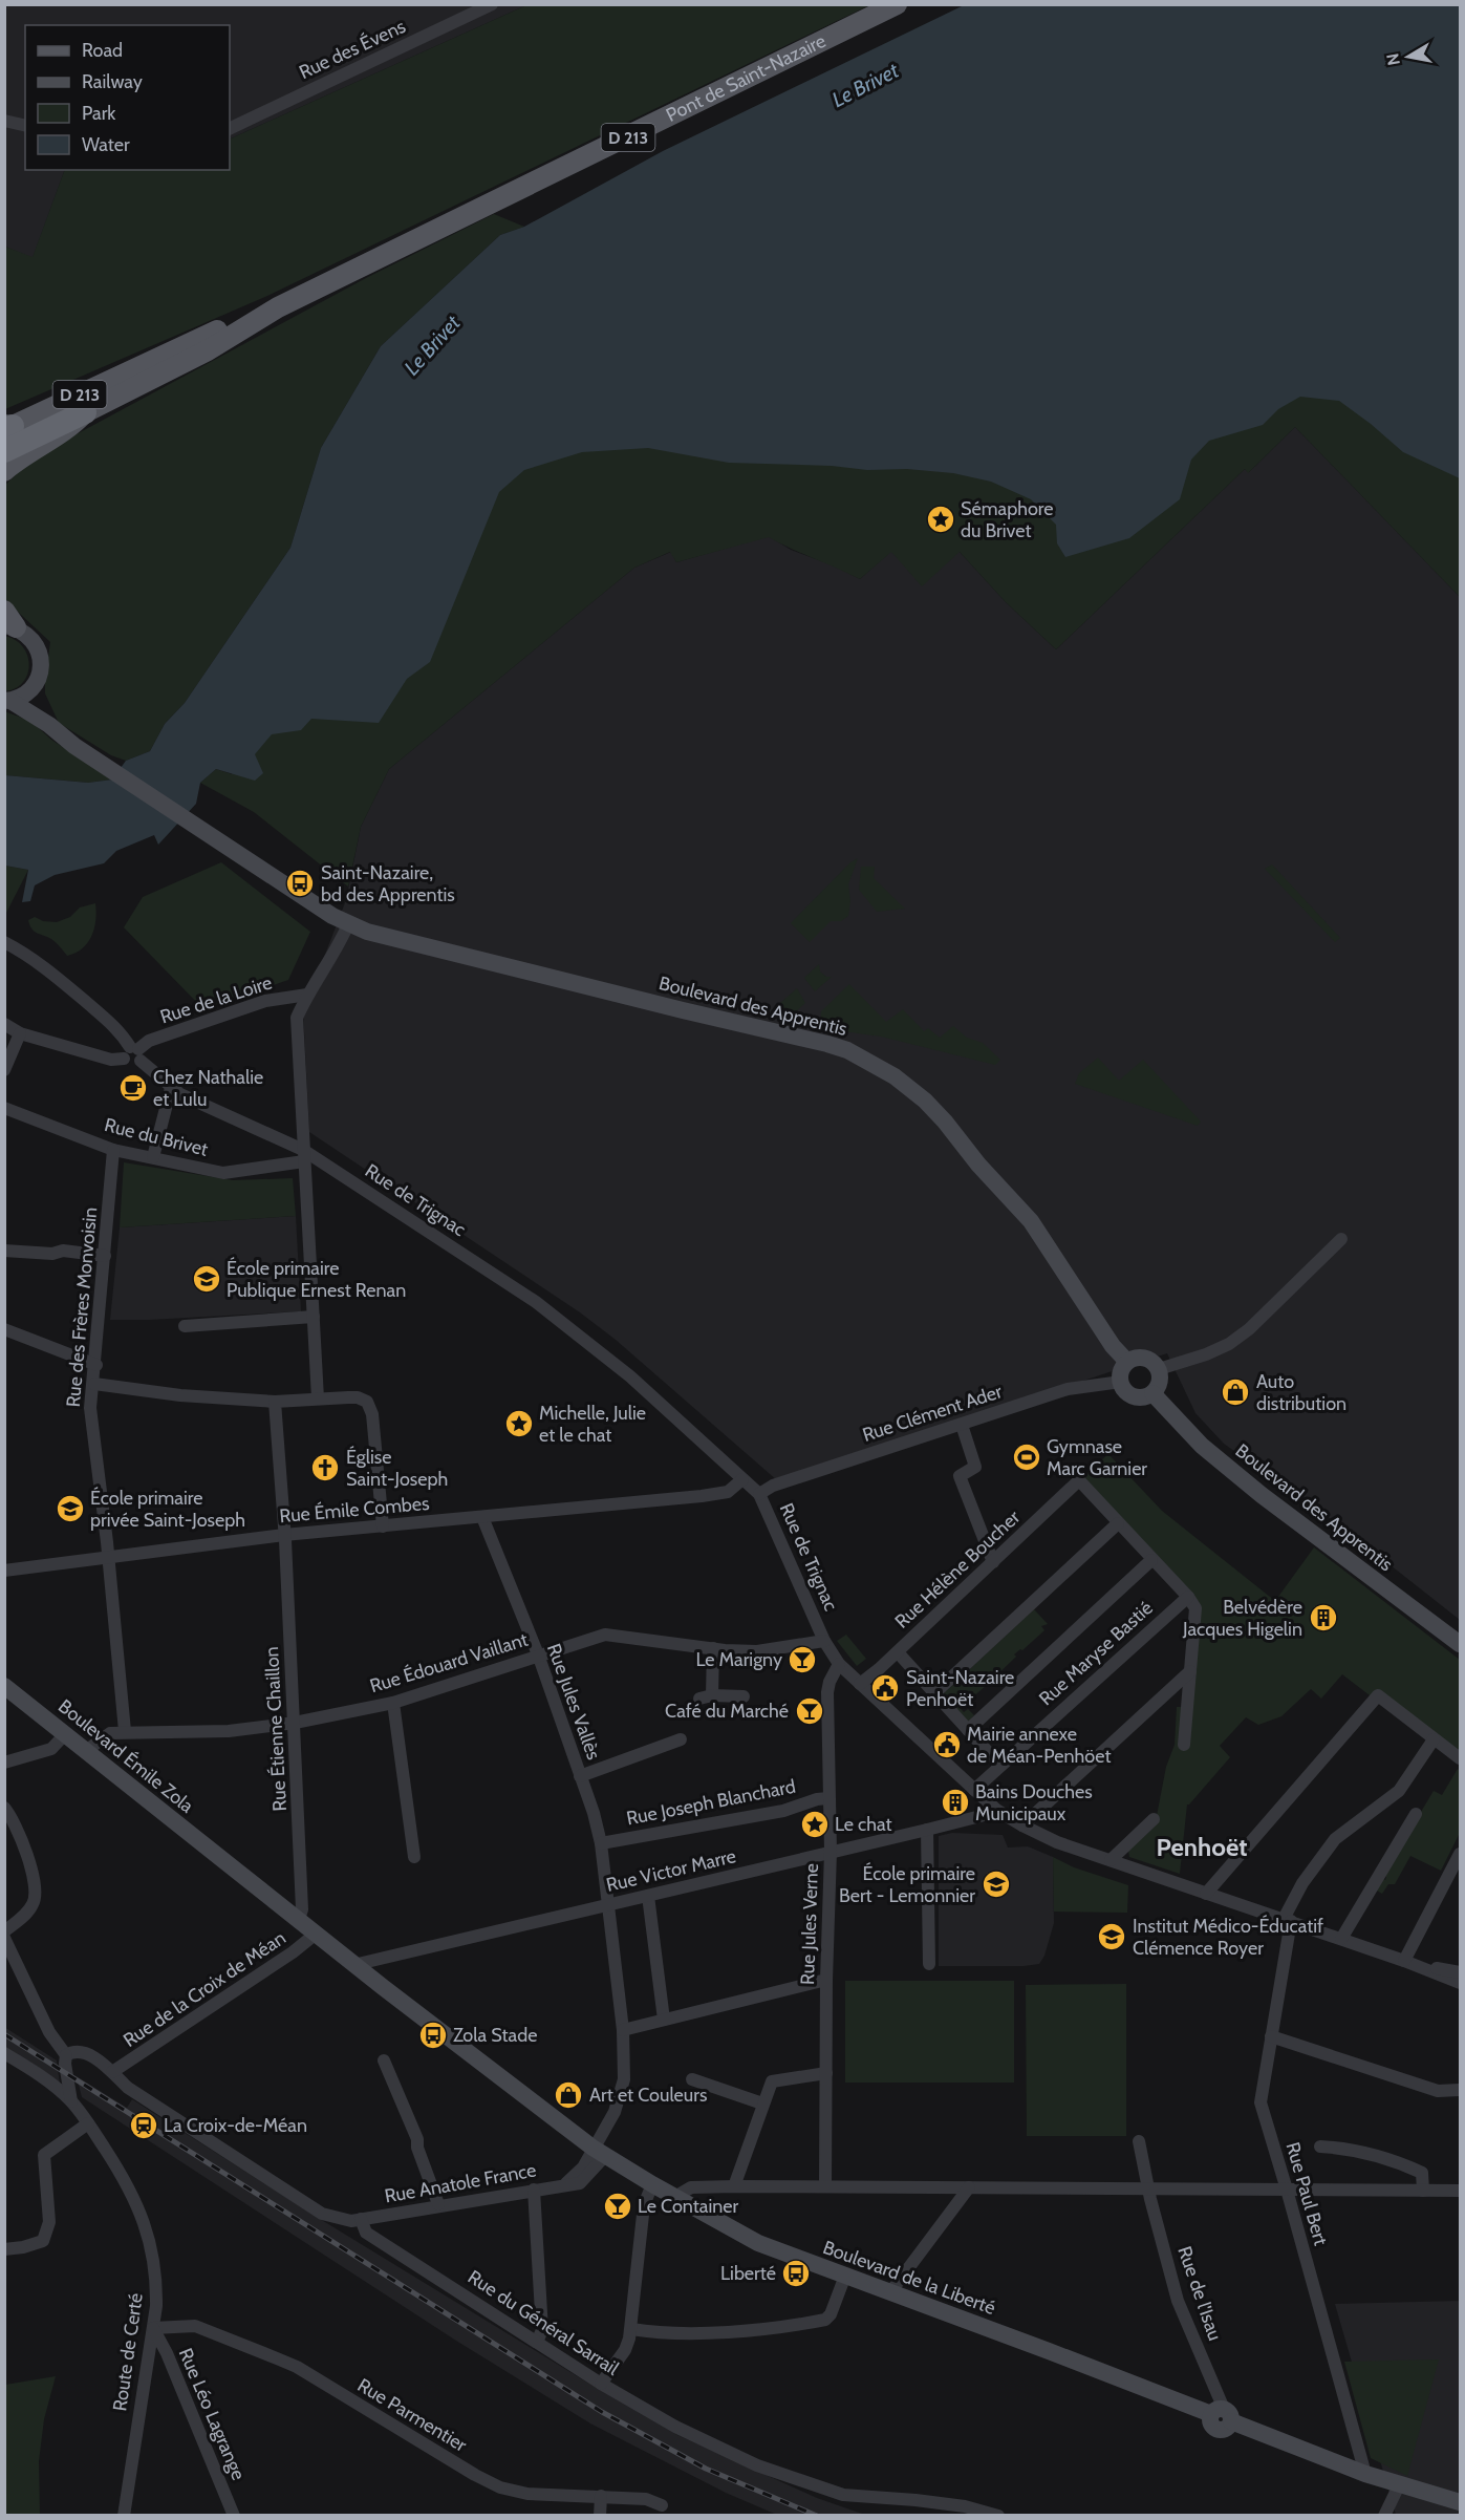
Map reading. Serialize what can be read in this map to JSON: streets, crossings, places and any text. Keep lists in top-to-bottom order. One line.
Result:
{"streets":{"highway":["D 213"],"main road":["Pont de Saint-Nazaire","Boulevard des Apprentis","Boulevard Émile Zola","Boulevard de la Liberté"],"street":["Rue des Évens","Rue de la Loire","Rue du Brivet","Rue de Trignac","Rue des Frères Monvoisin","Rue Clément Ader","Rue Émile Combes","Rue Hélène Boucher","Rue Maryse Bastié","Rue Édouard Vaillant","Rue Jules Vallès","Rue Étienne Chaillon","Rue Joseph Blanchard","Rue Victor Marre","Rue Jules Verne","Rue de la Croix de Méan","Rue Anatole France","Rue Paul Bert","Rue de l'Isau","Rue du Général Sarrail","Route de Certé","Rue Léo Lagrange","Rue Parmentier"]},"crossings":[["Pont de Saint-Nazaire","D 213"],["Rue de la Loire","Rue de Trignac"],["Boulevard des Apprentis","Rue Clément Ader"],["Rue du Brivet","Rue de Trignac"],["Rue du Brivet","Rue des Frères Monvoisin"],["Rue de Trignac","Rue Clément Ader"],["Rue de Trignac","Rue Émile Combes"],["Rue de Trignac","Rue Hélène Boucher"],["Rue de Trignac","Rue Maryse Bastié"],["Rue de Trignac","Rue Édouard Vaillant"],["Rue de Trignac","Rue Victor Marre"],["Rue de Trignac","Rue Jules Verne"],["Rue de Trignac","Rue Paul Bert"],["Rue des Frères Monvoisin","Rue Émile Combes"],["Rue des Frères Monvoisin","Rue Édouard Vaillant"],["Rue Émile Combes","Rue Jules Vallès"],["Rue Émile Combes","Rue Étienne Chaillon"],["Rue Édouard Vaillant","Rue Jules Vallès"],["Rue Édouard Vaillant","Rue Étienne Chaillon"],["Rue Édouard Vaillant","Boulevard Émile Zola"],["Rue Jules Vallès","Rue Joseph Blanchard"],["Rue Jules Vallès","Rue Victor Marre"],["Rue Jules Vallès","Rue Anatole France"],["Rue Étienne Chaillon","Boulevard Émile Zola"],["Boulevard Émile Zola","Rue Victor Marre"],["Boulevard Émile Zola","Rue de la Croix de Méan"],["Boulevard Émile Zola","Boulevard de la Liberté"],["Rue Joseph Blanchard","Rue Jules Verne"],["Rue Victor Marre","Rue Jules Verne"],["Rue Victor Marre","Boulevard de la Liberté"],["Rue Anatole France","Boulevard de la Liberté"],["Rue Anatole France","Rue du Général Sarrail"],["Rue Paul Bert","Boulevard de la Liberté"],["Boulevard de la Liberté","Rue de l'Isau"],["Route de Certé","Rue Léo Lagrange"],["Route de Certé","Rue Parmentier"],["Rue Léo Lagrange","Rue Parmentier"]],"districts":["Penhoët"],"water":["Le Brivet"],"places":{"place":["Sémaphore du Brivet","Michelle, Julie et le chat","Le chat"],"bus stop":["Saint-Nazaire, bd des Apprentis","Zola Stade","Liberté"],"cafe":["Chez Nathalie et Lulu"],"school or university":["École primaire Publique Ernest Renan","École primaire privée Saint-Joseph","École primaire Bert - Lemonnier","Institut Médico-Éducatif Clémence Royer"],"shop":["Auto distribution","Art et Couleurs"],"sports":["Gymnase Marc Garnier"],"church":["Église Saint-Joseph"],"building":["Belvédère Jacques Higelin","Bains Douches Municipaux"],"bar":["Le Marigny","Café du Marché","Le Container"],"public building":["Saint-Nazaire Penhoët","Mairie annexe de Méan-Penhöet"],"station":["La Croix-de-Méan"]},"legend":["Road","Railway","Park","Water"],"north":"left"}
